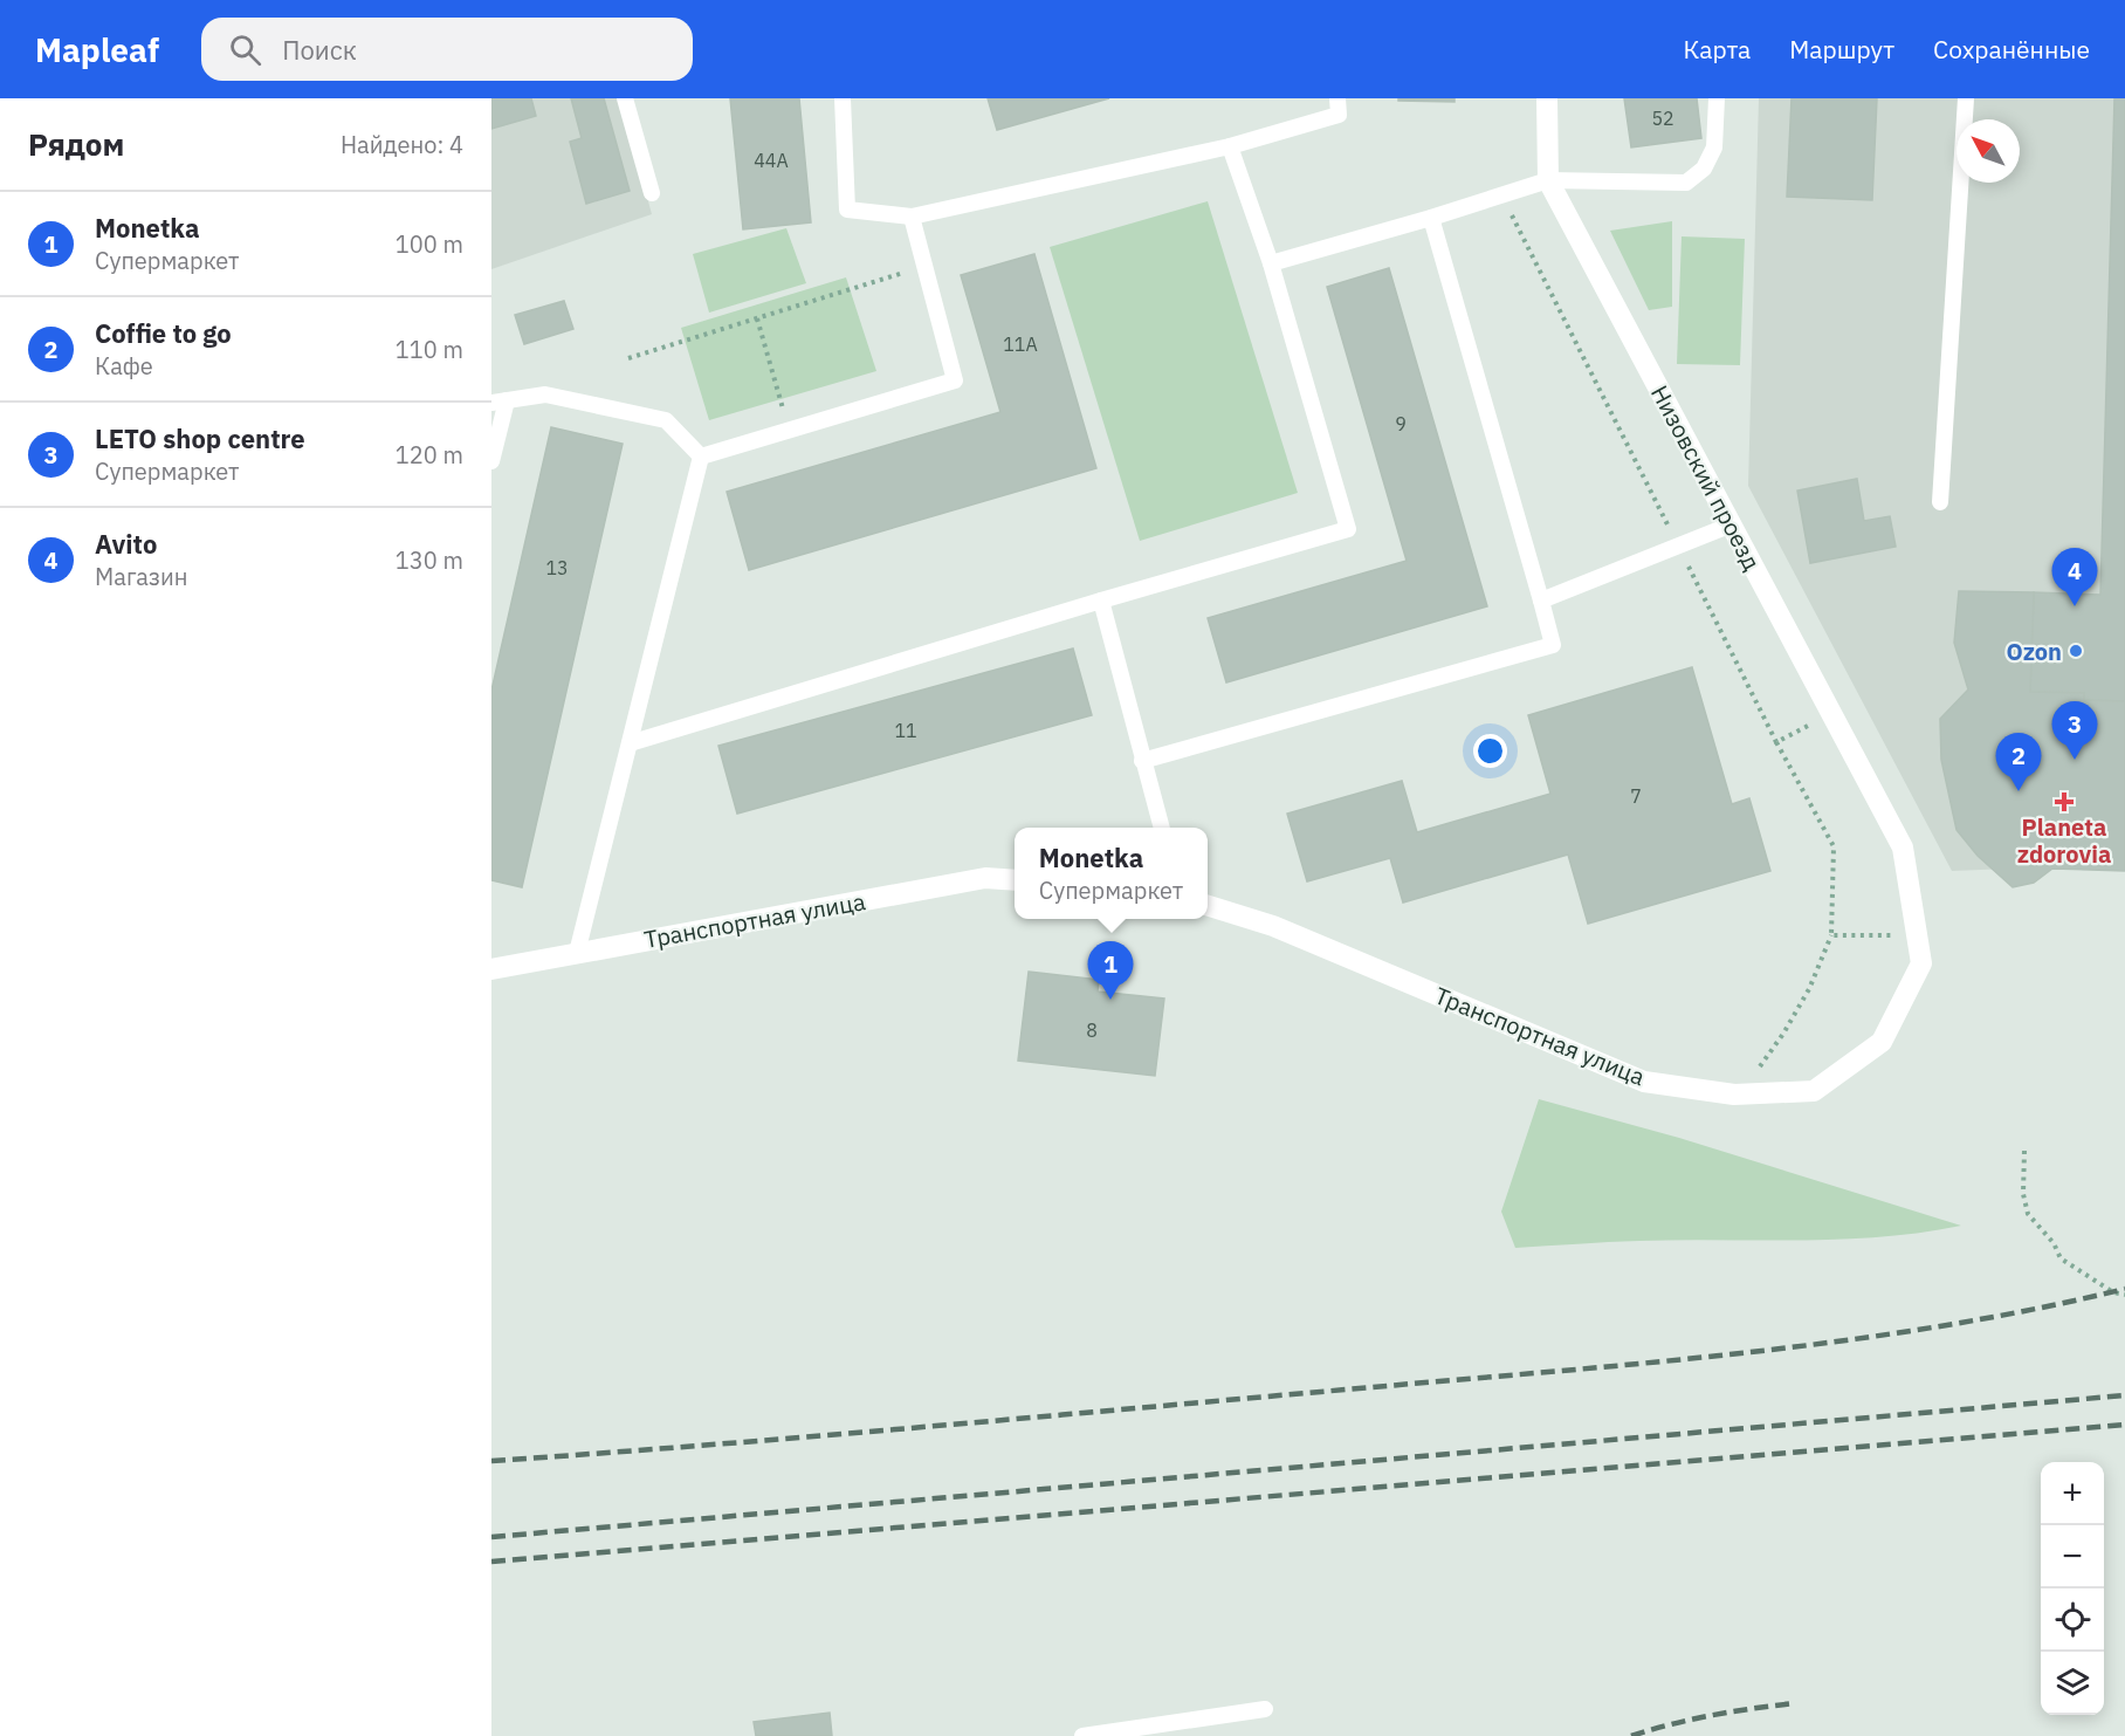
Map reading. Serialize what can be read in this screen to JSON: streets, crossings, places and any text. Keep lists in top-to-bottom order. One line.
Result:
{"streets":{"street":["Низовский проезд","Транспортная улица"]},"crossings":[["Низовский проезд","Транспортная улица"]],"places":{"other":["Ozon"],"health":["Planeta zdorovia"]},"house_numbers":["52","44А","11А","9","13","11","7","8"],"north":"top left","page":{"header":"Mapleaf","search":"Поиск","nav":["Карта","Маршрут","Сохранённые"],"heading":["Рядом","Найдено: 4"],"list":[{"mark":"1","name":"Monetka","note":"Супермаркет","value":"100 m"},{"mark":"2","name":"Coffie to go","note":"Кафе","value":"110 m"},{"mark":"3","name":"LETO shop centre","note":"Супермаркет","value":"120 m"},{"mark":"4","name":"Avito","note":"Магазин","value":"130 m"}],"pins":["4","3","2","1"],"popup":["Monetka","Супермаркет"],"map_buttons":["+","−"]}}
